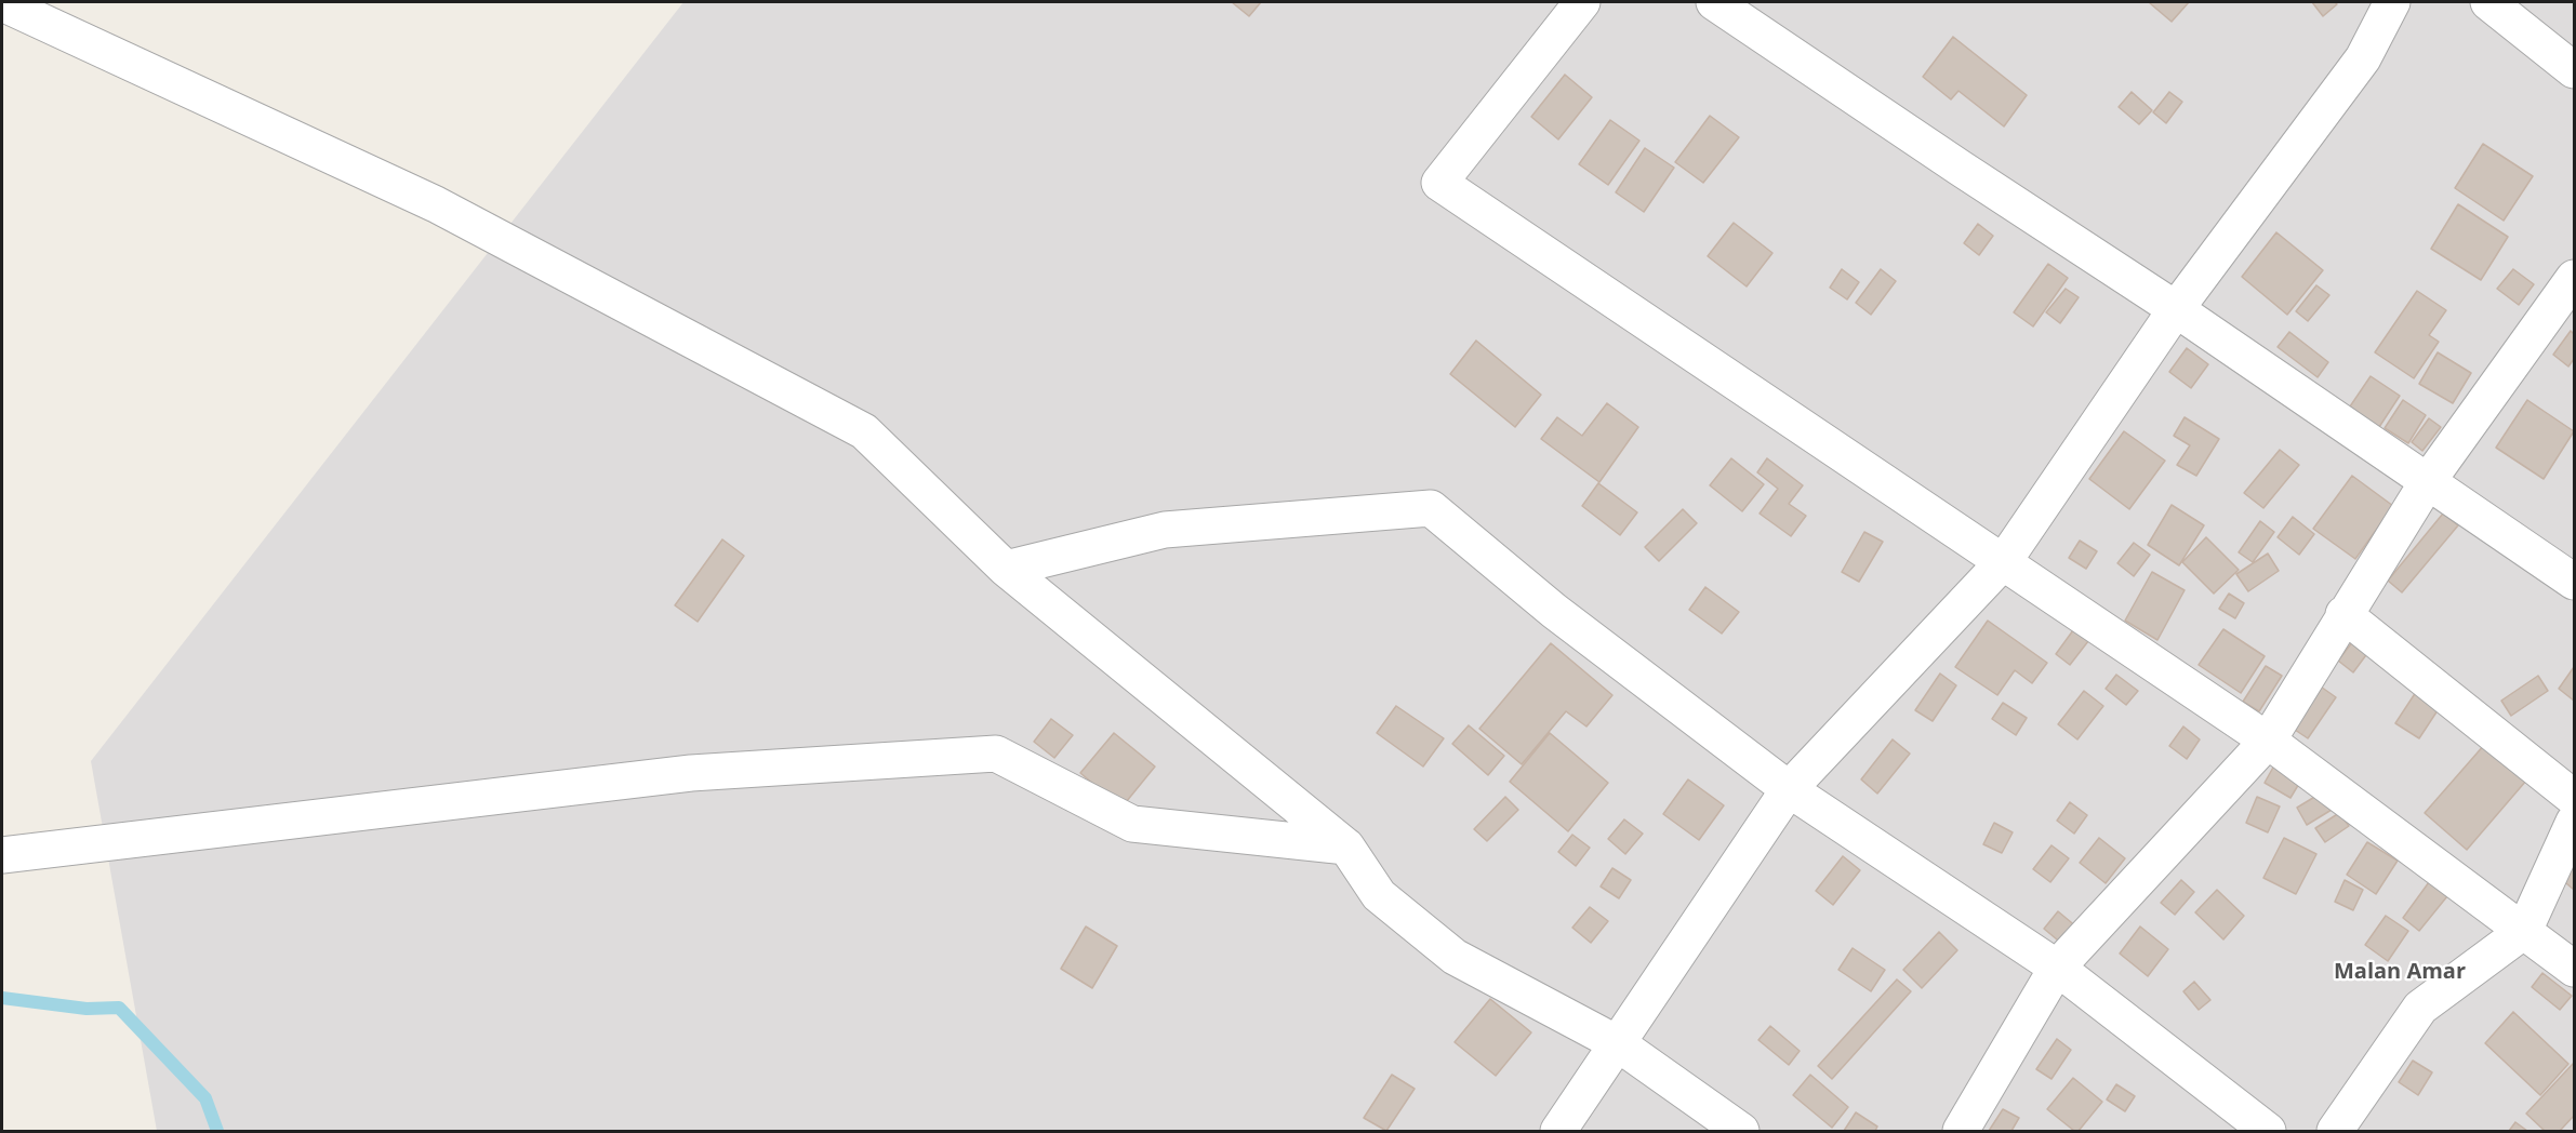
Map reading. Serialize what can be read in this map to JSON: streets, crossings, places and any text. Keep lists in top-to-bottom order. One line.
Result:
{"districts":["Malan Amar"]}
